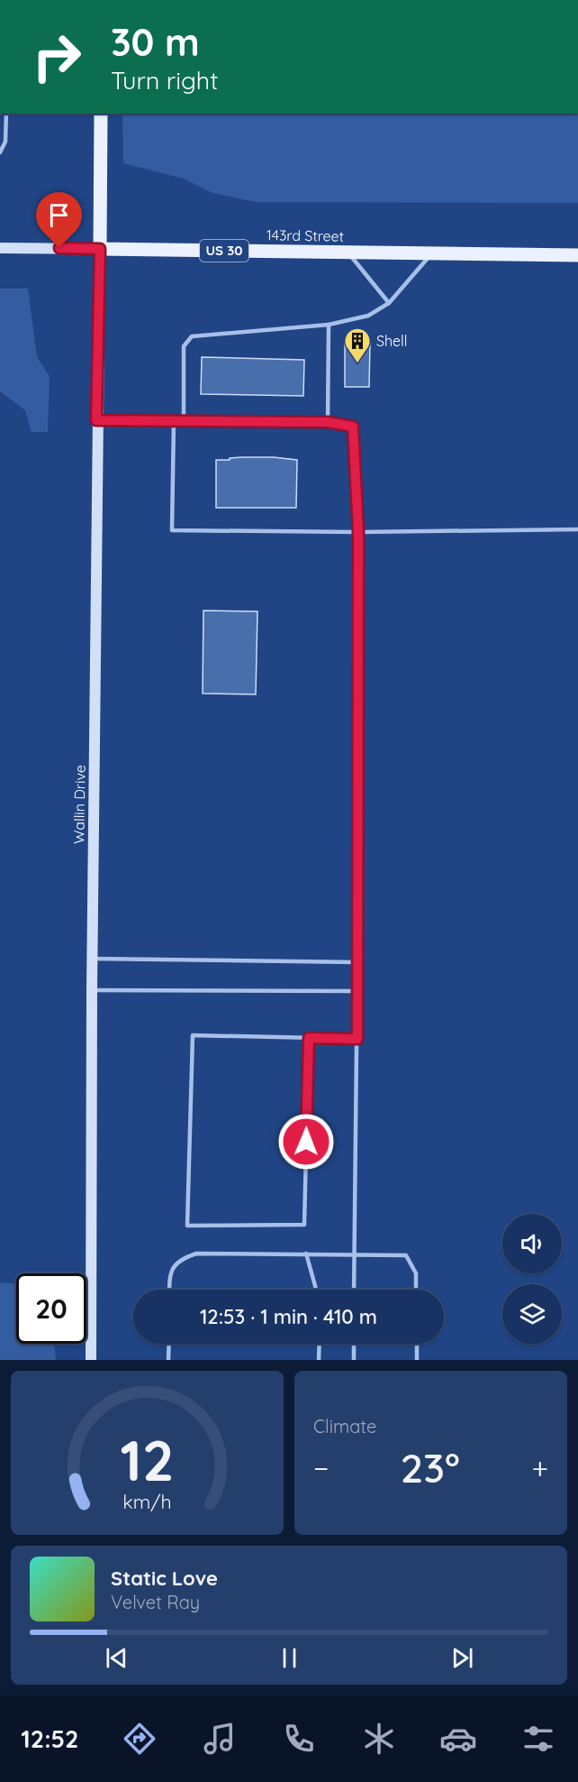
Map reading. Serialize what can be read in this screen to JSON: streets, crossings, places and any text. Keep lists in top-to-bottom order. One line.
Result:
{"streets":{"main road":["143rd Street","US 30","Wallin Drive"]},"crossings":[["143rd Street","Wallin Drive"]],"places":{"building":["Shell"]},"page":{"turn":["30 m","Turn right"],"limit":"20","trip":"12:53 · 1 min · 410 m","tile":"Climate","heat":["−","23°","+"],"song":["Static Love","Velvet Ray"],"tabs":"12:52","gauge":["12","km/h"]}}
